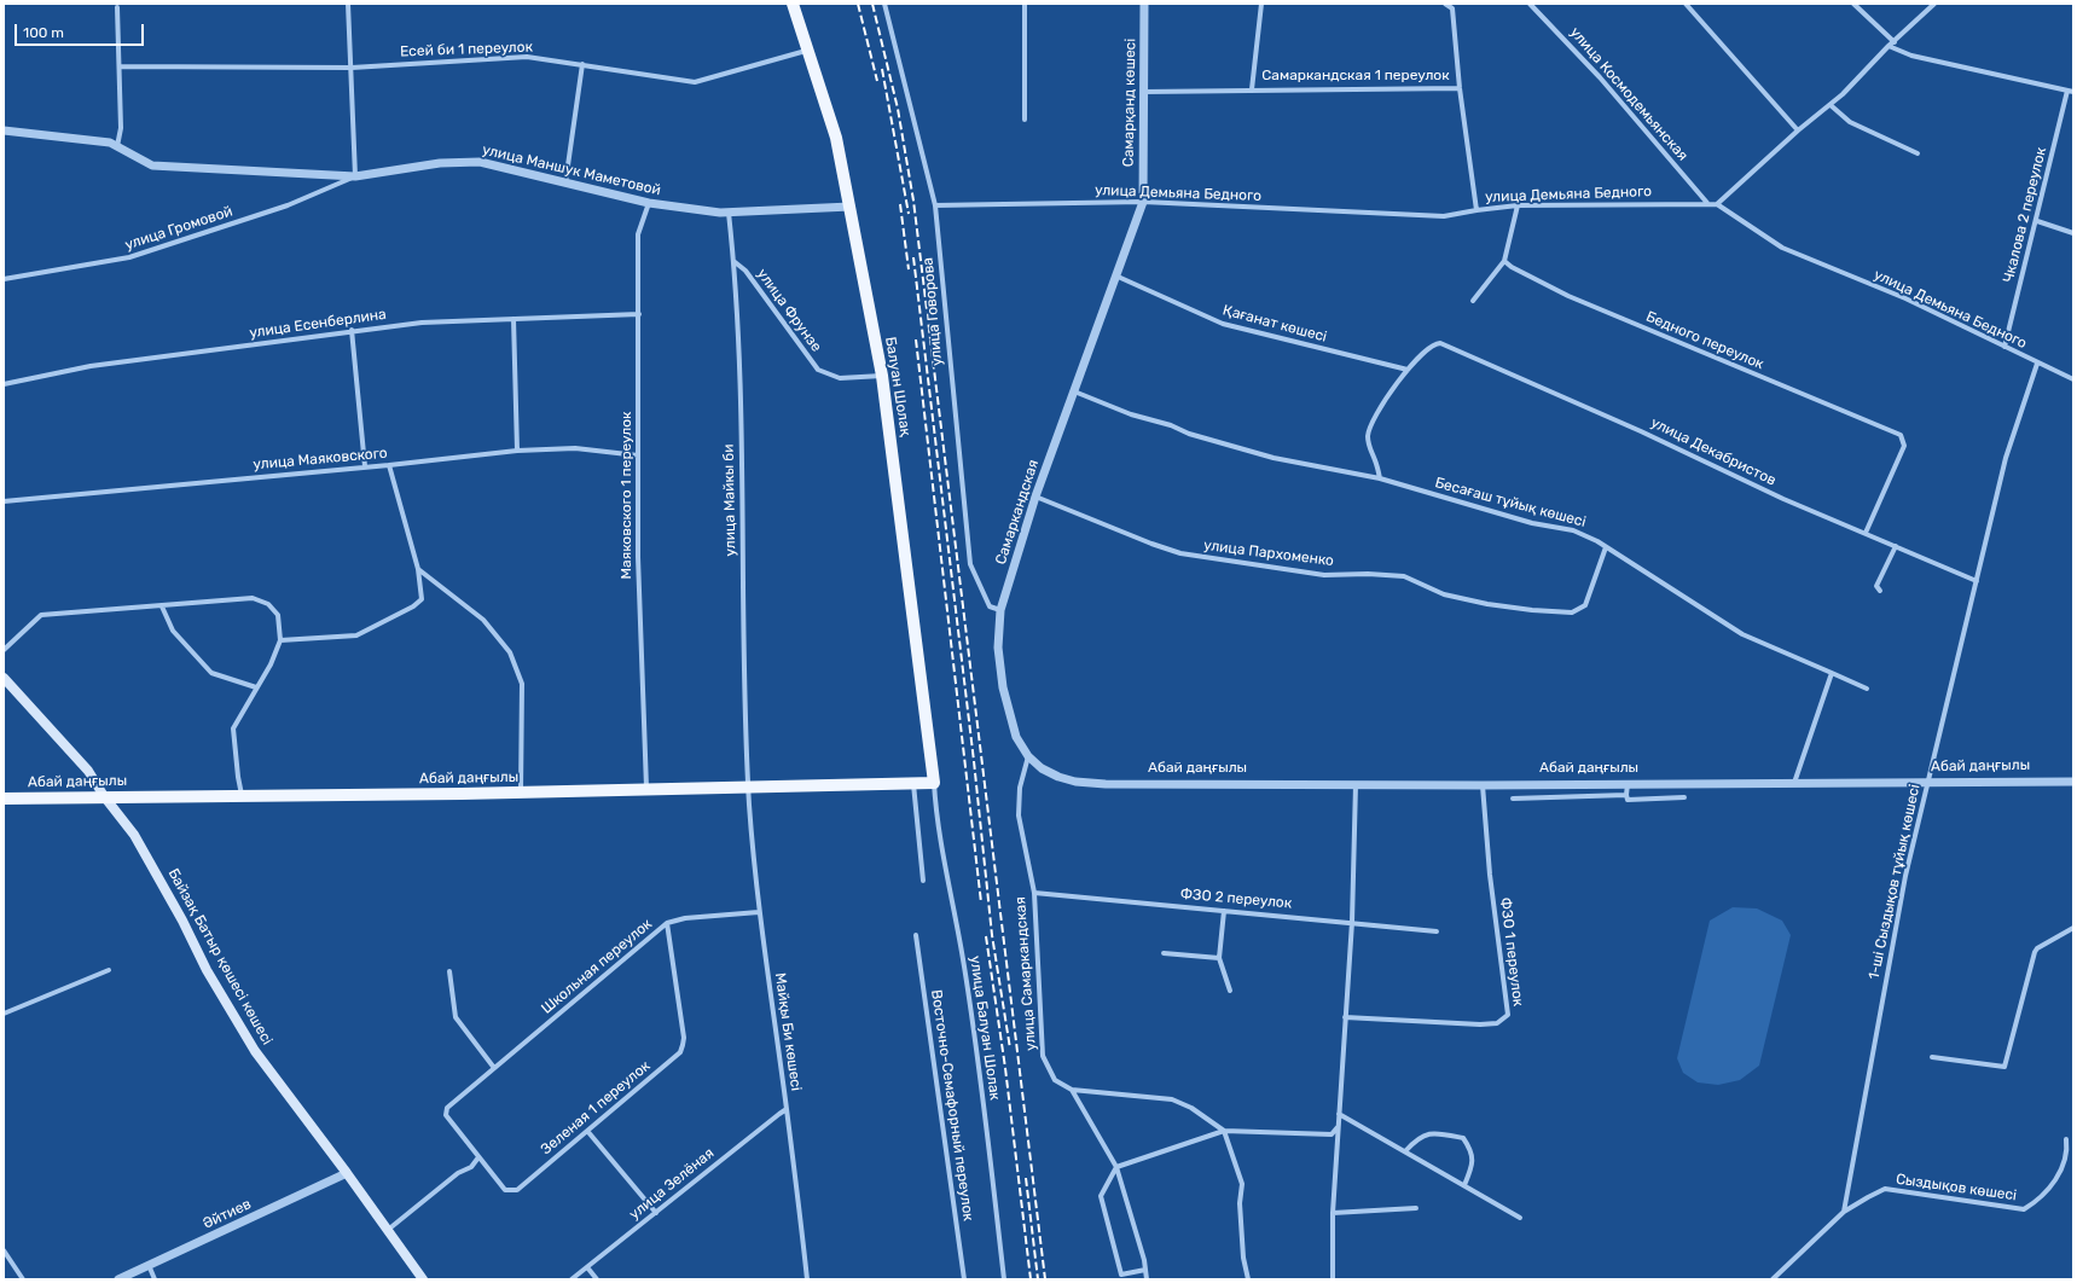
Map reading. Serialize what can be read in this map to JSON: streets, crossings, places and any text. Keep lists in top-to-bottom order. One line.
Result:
{"streets":{"main road":["Балуан Шолақ","Абай даңғылы","Байзақ Батыр қөшесі көшесі"],"street":["Есей би 1 переулок","Самаркандская 1 переулок","улица Космодемьянская","Самарқанд көшесі","улица Маншук Маметовой","улица Демьяна Бедного","Чкалова 2 переулок","улица Громовой","улица Фрунзе","улица Говорова","улица Есенберлина","Қағанат көшесі","Бедного переулок","улица Декабристов","улица Маяковского","Маяковского 1 переулок","улица Майкы би","Бесағаш тұйық көшесі","Самаркандская","улица Пархоменко","1-ші Сыздықов тұйық көшесі","ФЗО 2 переулок","ФЗО 1 переулок","Школьная переулок","улица Самаркандская","улица Балуан Шолак","Майқы Би көшесі","Восточно-Семафорный переулок","Зеленая 1 переулок","улица Зелёная","Сыздықов көшесі","Әйтиев"]},"crossings":[["Есей би 1 переулок","Балуан Шолақ"],["Самаркандская 1 переулок","Самарқанд көшесі"],["Самаркандская 1 переулок","улица Демьяна Бедного"],["улица Космодемьянская","улица Демьяна Бедного"],["Самарқанд көшесі","улица Демьяна Бедного"],["Самарқанд көшесі","Самаркандская"],["улица Маншук Маметовой","улица Громовой"],["улица Маншук Маметовой","Балуан Шолақ"],["улица Маншук Маметовой","Маяковского 1 переулок"],["улица Маншук Маметовой","улица Майкы би"],["улица Демьяна Бедного","Чкалова 2 переулок"],["улица Демьяна Бедного","улица Говорова"],["улица Демьяна Бедного","Самаркандская"],["улица Демьяна Бедного","1-ші Сыздықов тұйық көшесі"],["улица Фрунзе","Балуан Шолақ"],["улица Фрунзе","улица Майкы би"],["улица Говорова","Самаркандская"],["улица Есенберлина","Маяковского 1 переулок"],["Қағанат көшесі","улица Декабристов"],["Қағанат көшесі","Самаркандская"],["Бедного переулок","улица Декабристов"],["Балуан Шолақ","Абай даңғылы"],["Балуан Шолақ","улица Балуан Шолак"],["улица Декабристов","1-ші Сыздықов тұйық көшесі"],["улица Маяковского","Маяковского 1 переулок"],["Маяковского 1 переулок","Абай даңғылы"],["улица Майкы би","Абай даңғылы"],["улица Майкы би","Майқы Би көшесі"],["Бесағаш тұйық көшесі","Самаркандская"],["Бесағаш тұйық көшесі","улица Пархоменко"],["Самаркандская","улица Пархоменко"],["Самаркандская","Абай даңғылы"],["Самаркандская","улица Самаркандская"],["Абай даңғылы","1-ші Сыздықов тұйық көшесі"],["Абай даңғылы","ФЗО 1 переулок"],["Абай даңғылы","Байзақ Батыр қөшесі көшесі"],["Абай даңғылы","улица Балуан Шолак"],["Абай даңғылы","Майқы Би көшесі"],["1-ші Сыздықов тұйық көшесі","Сыздықов көшесі"],["ФЗО 2 переулок","улица Самаркандская"],["Байзақ Батыр қөшесі көшесі","Әйтиев"],["Школьная переулок","Майқы Би көшесі"],["Школьная переулок","Зеленая 1 переулок"],["Майқы Би көшесі","улица Зелёная"]],"scale_bar":"100 m"}
